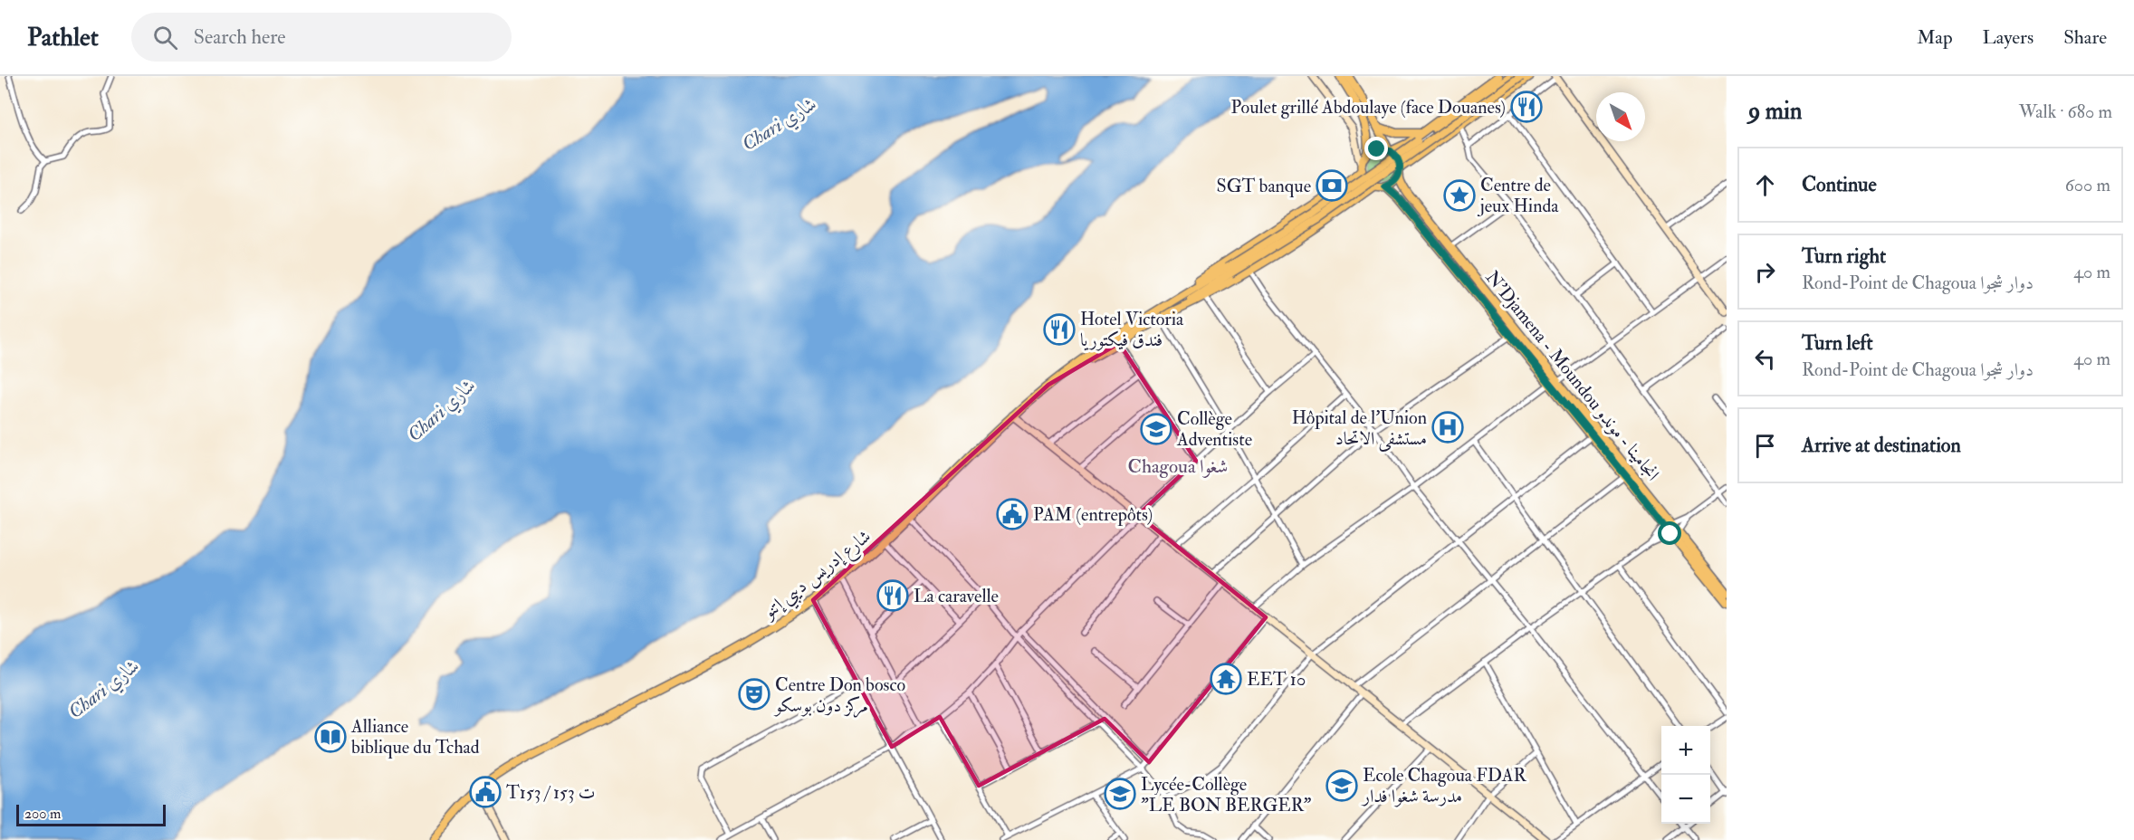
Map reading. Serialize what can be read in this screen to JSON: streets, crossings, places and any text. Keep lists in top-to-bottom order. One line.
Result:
{"streets":{"main road":["N'Djamena - Moundou انجامينا - موندو","شارع إدريس ديبي إتنو"]},"districts":["Chagoua شغوا"],"water":["Chari شاري"],"places":{"restaurant":["Poulet grillé Abdoulaye (face Douanes)","Hotel Victoria فندق فيكتوريا","La caravelle"],"bank":["SGT banque"],"place":["Centre de jeux Hinda"],"hospital":["Hôpital de l'Union مستشفى الاتحاد"],"school or university":["Collège Adventiste","Ecole Chagoua FDAR مدرسة شغوا فدار","Lycée-Collège \"LE BON BERGER\""],"public building":["PAM (entrepôts)","T153 / ت 153"],"temple":["EET 10"],"theatre":["Centre Don bosco مركز دون بوسكو"],"library":["Alliance biblique du Tchad"]},"scale_bar":"200 m","north":"bottom right","page":{"header":"Pathlet","search":"Search here","nav":["Map","Layers","Share"],"heading":["9 min","Walk · 680 m"],"list":[["Continue","600 m"],["Turn right","Rond-Point de Chagoua دوار شجوا","40 m"],["Turn left","Rond-Point de Chagoua دوار شجوا","40 m"],"Arrive at destination"],"map_buttons":["+","−"],"scale":"200 m"}}
